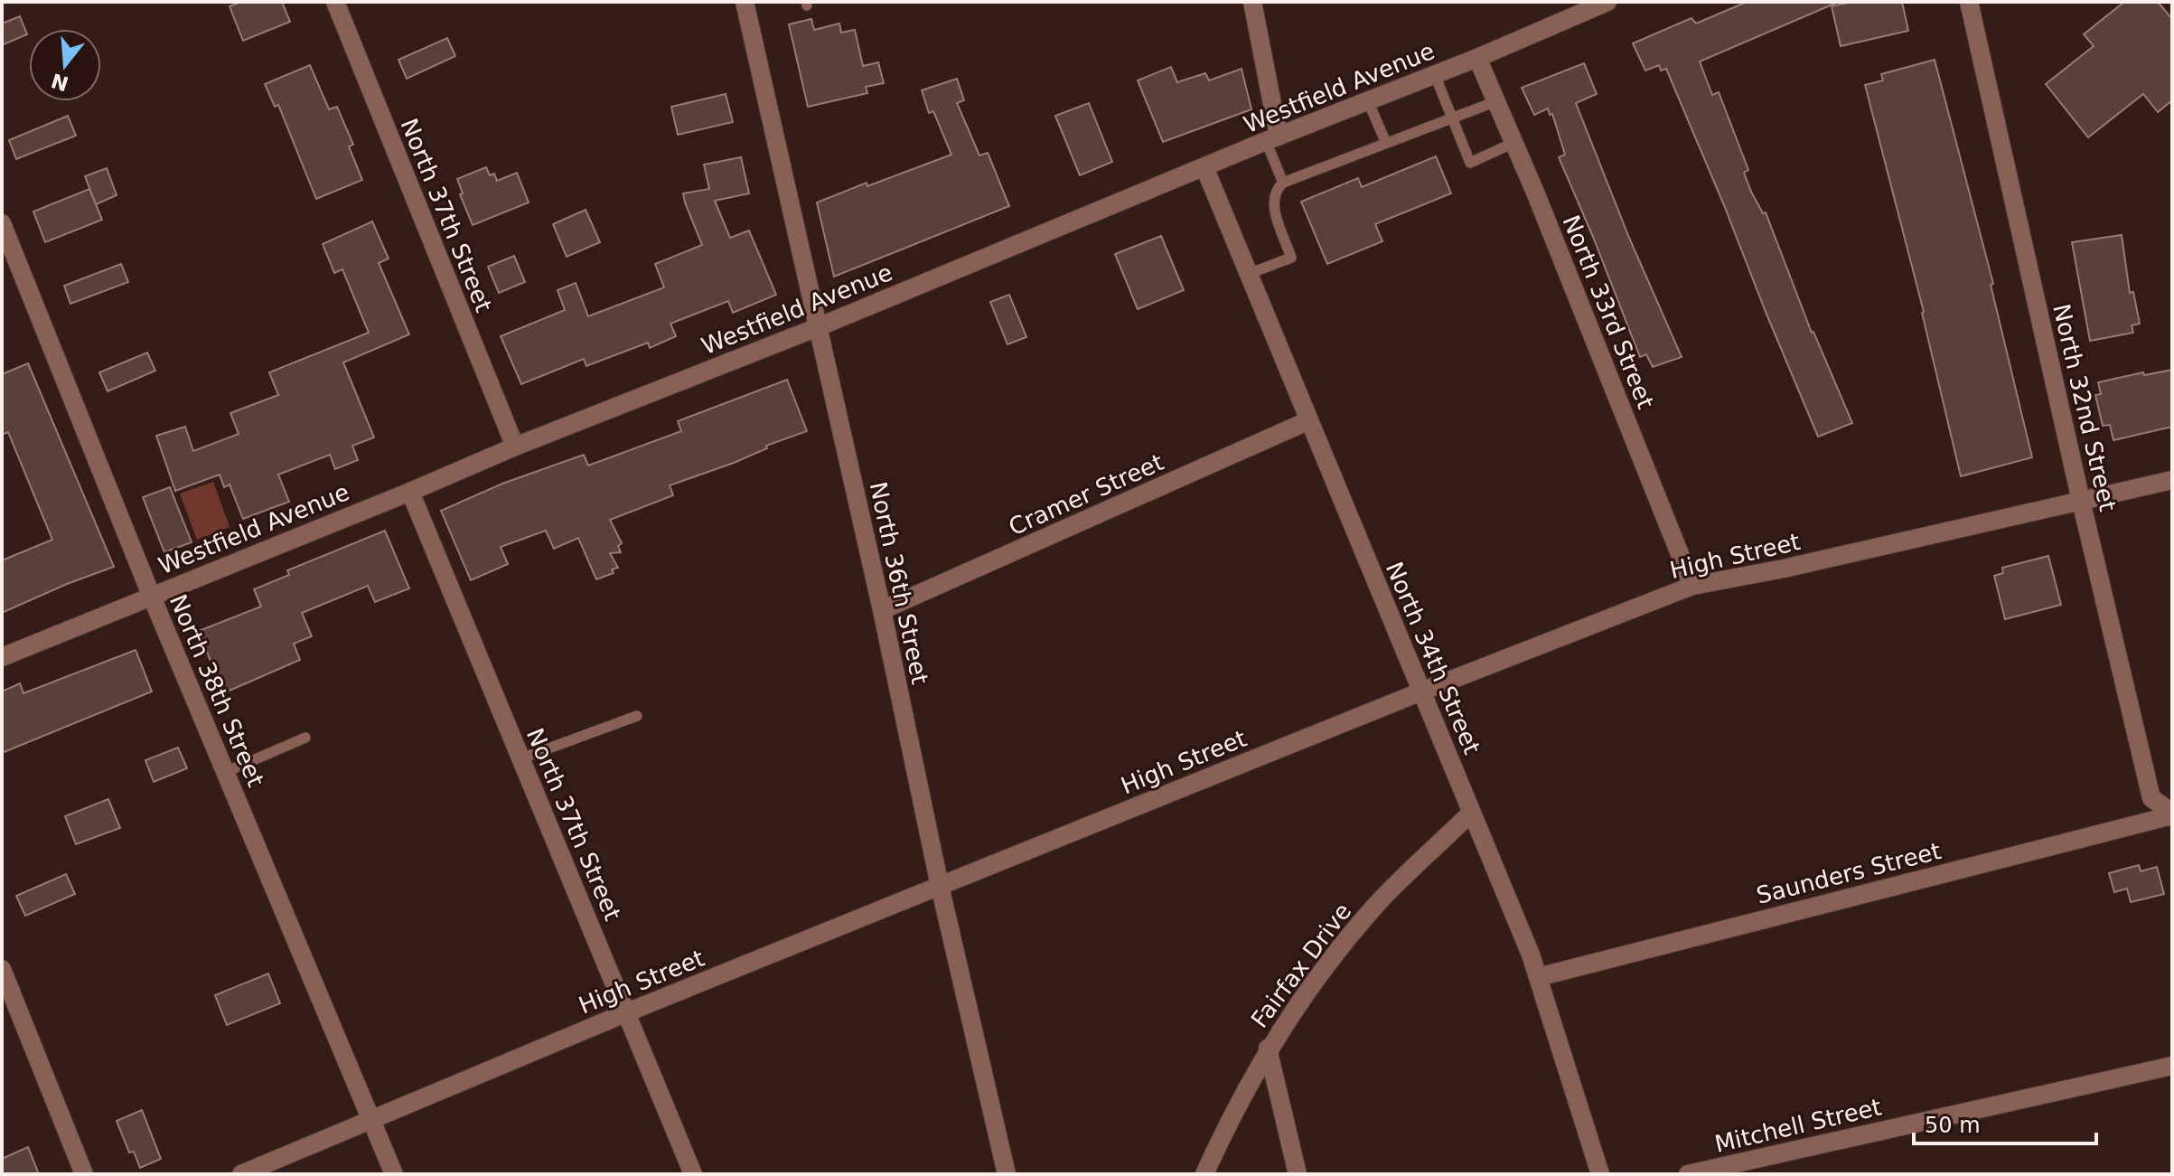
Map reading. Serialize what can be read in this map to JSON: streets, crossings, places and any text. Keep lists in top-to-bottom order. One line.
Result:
{"streets":{"street":["Westfield Avenue","North 37th Street","North 33rd Street","North 32nd Street","Cramer Street","High Street","North 36th Street","North 34th Street","North 38th Street","Saunders Street","Fairfax Drive","Mitchell Street"]},"crossings":[["Westfield Avenue","North 37th Street"],["Westfield Avenue","North 33rd Street"],["Westfield Avenue","North 36th Street"],["Westfield Avenue","North 34th Street"],["Westfield Avenue","North 38th Street"],["North 37th Street","High Street"],["North 33rd Street","High Street"],["North 32nd Street","High Street"],["North 32nd Street","Saunders Street"],["Cramer Street","North 36th Street"],["Cramer Street","North 34th Street"],["High Street","North 36th Street"],["High Street","North 34th Street"],["High Street","North 38th Street"],["North 34th Street","Saunders Street"],["North 34th Street","Fairfax Drive"]],"scale_bar":"50 m","north":"bottom"}
